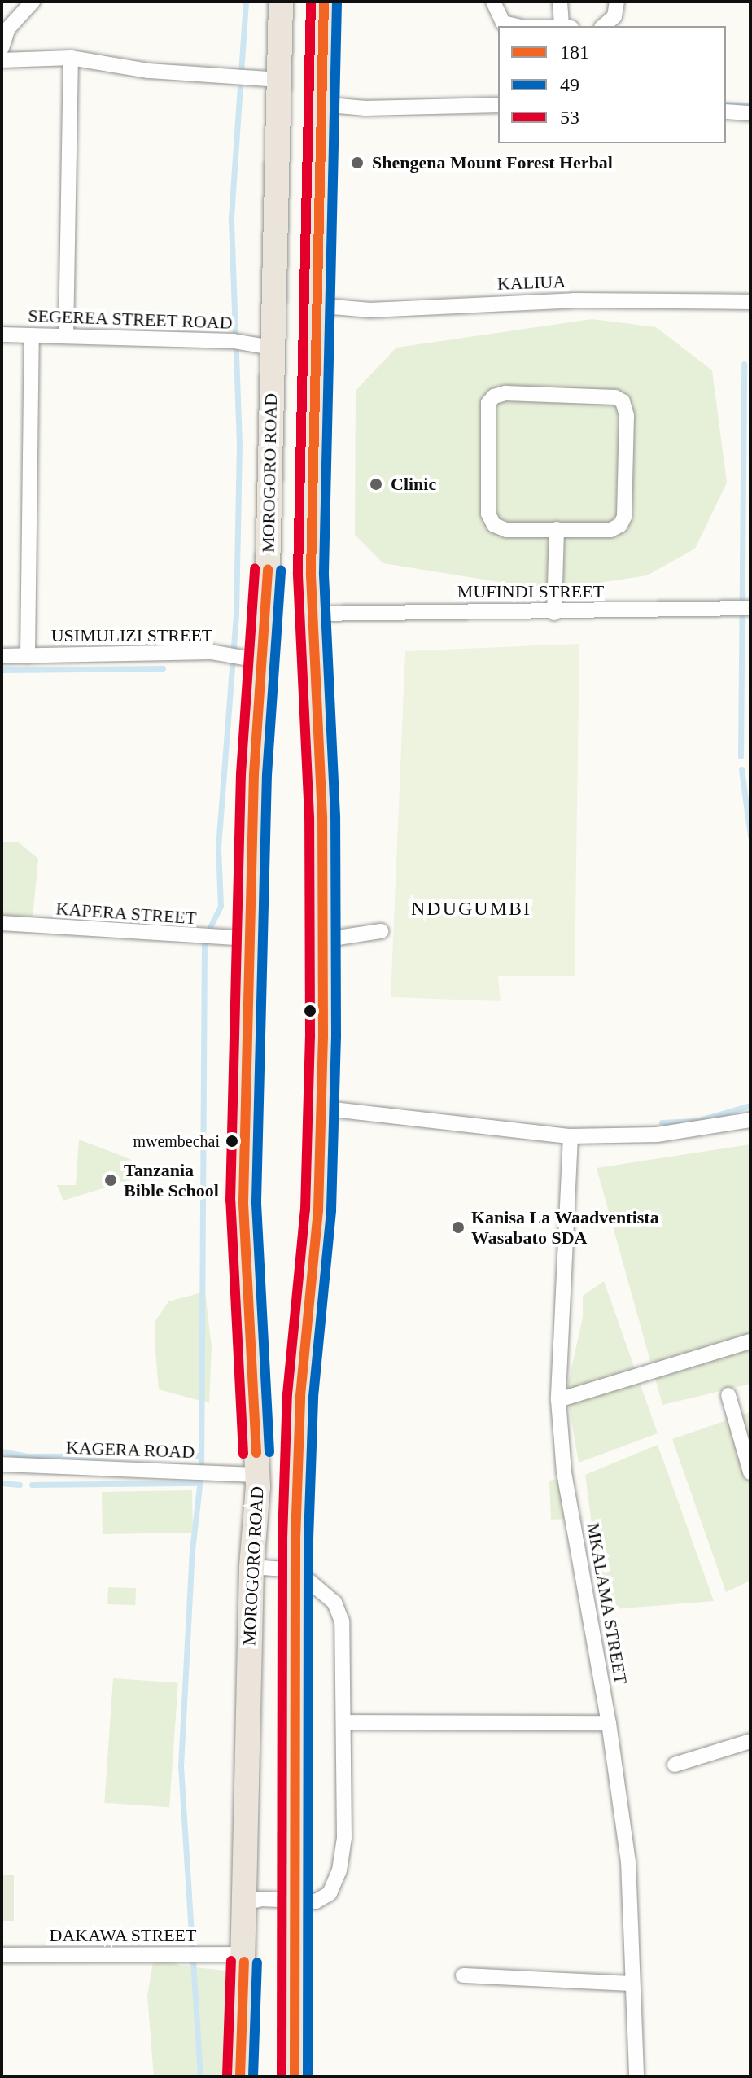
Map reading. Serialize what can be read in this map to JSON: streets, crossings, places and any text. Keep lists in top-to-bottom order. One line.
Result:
{"streets":{"highway":["MOROGORO ROAD"],"street":["KALIUA","SEGEREA STREET ROAD","MUFINDI STREET","USIMULIZI STREET","KAPERA STREET","KAGERA ROAD","MKALAMA STREET","DAKAWA STREET"]},"crossings":[["SEGEREA STREET ROAD","MOROGORO ROAD"],["MOROGORO ROAD","USIMULIZI STREET"],["MOROGORO ROAD","KAPERA STREET"],["MOROGORO ROAD","KAGERA ROAD"],["MOROGORO ROAD","DAKAWA STREET"]],"districts":["NDUGUMBI"],"places":["Shengena Mount Forest Herbal","Clinic","mwembechai","Tanzania Bible School","Kanisa La Waadventista Wasabato SDA"],"lines":["transit line 181","transit line 49","transit line 53"],"legend":["181","49","53"]}
